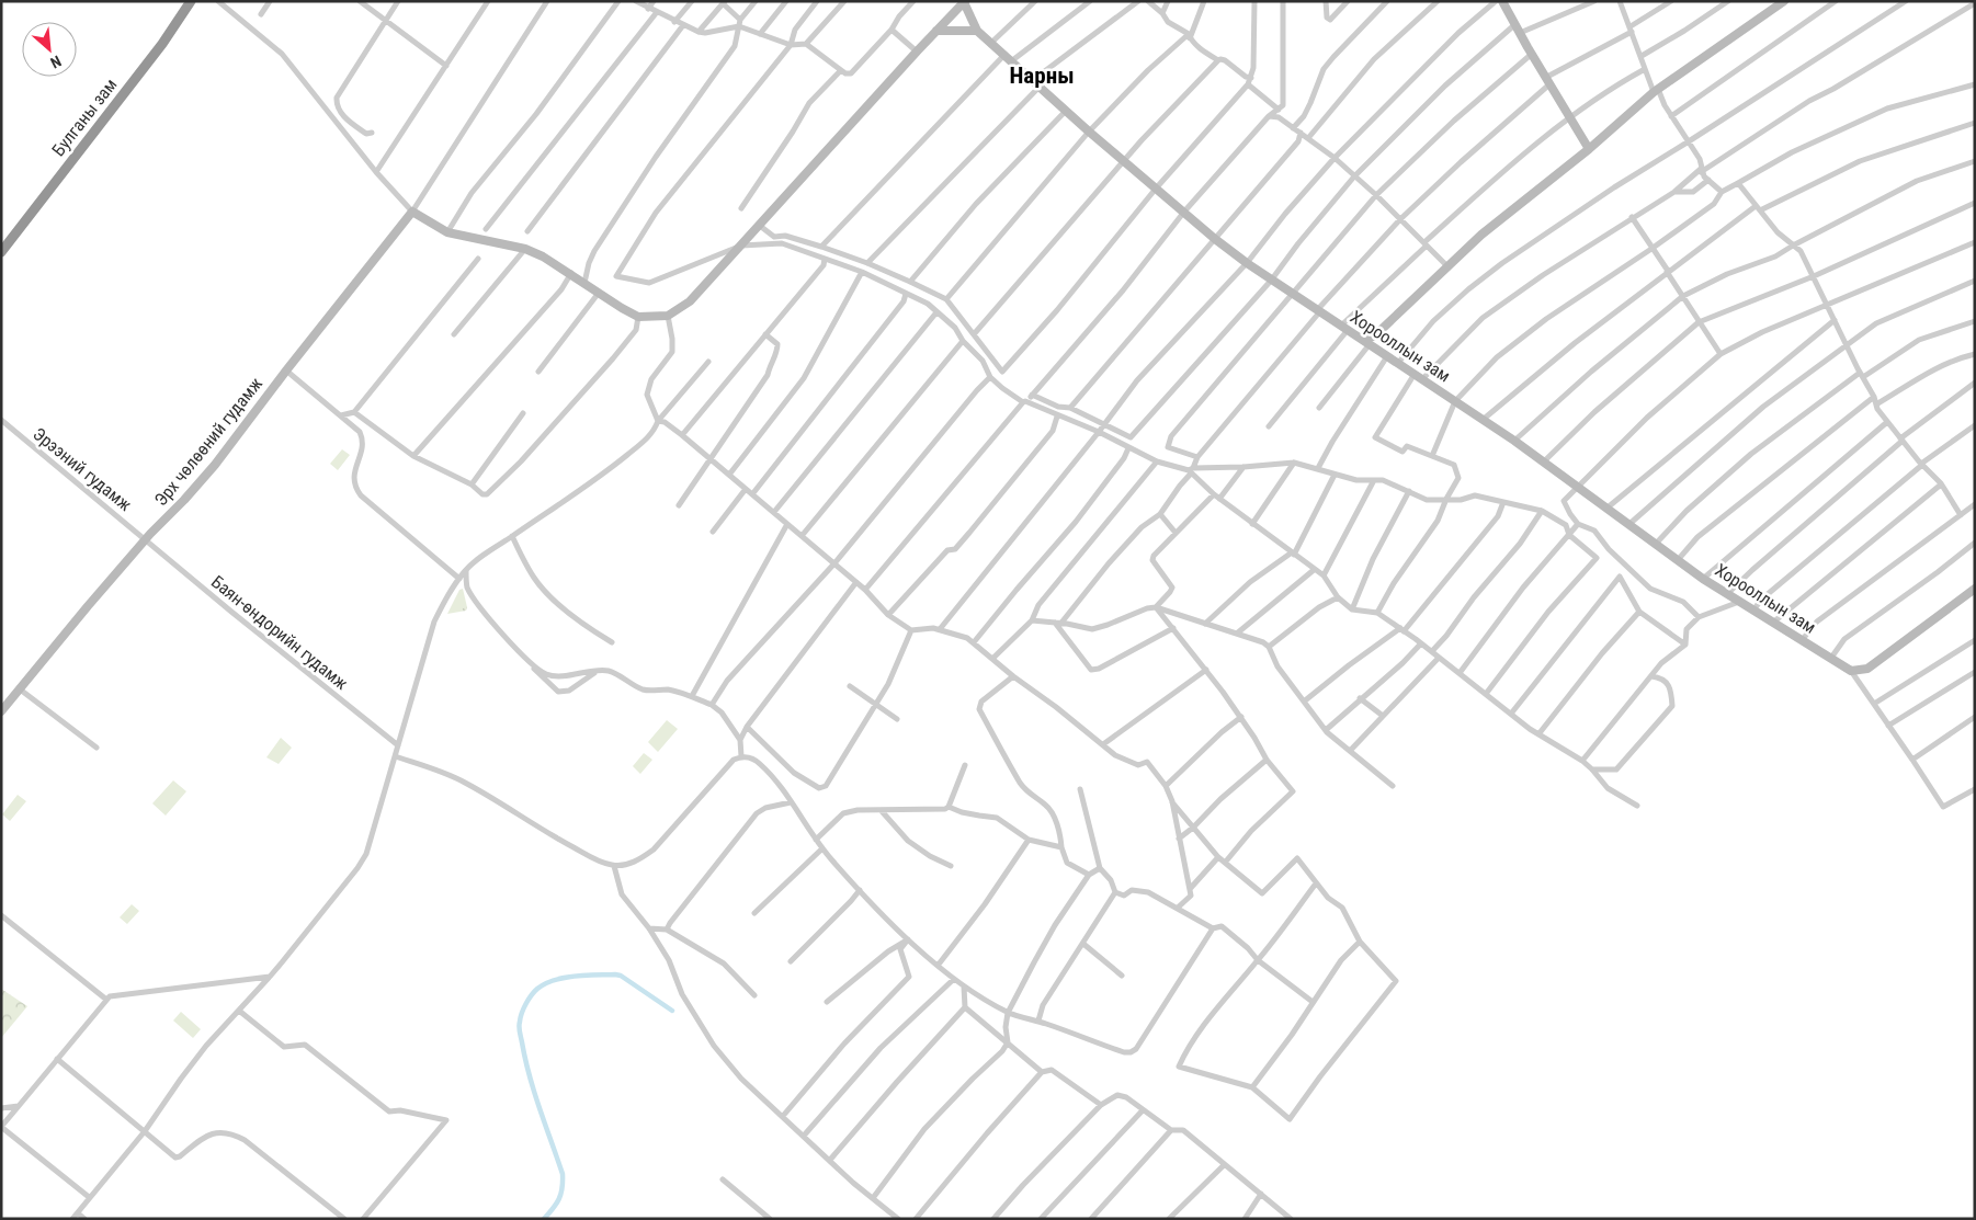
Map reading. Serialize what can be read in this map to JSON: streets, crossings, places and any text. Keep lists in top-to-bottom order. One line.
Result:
{"streets":{"highway":["Булганы зам"],"street":["Хорооллын зам","Эрх чөлөөний гудамж","Эрээний гудамж","Баян-өндорийн гудамж"]},"crossings":[["Эрх чөлөөний гудамж","Эрээний гудамж"],["Эрх чөлөөний гудамж","Баян-өндорийн гудамж"],["Эрээний гудамж","Баян-өндорийн гудамж"]],"districts":["Нарны"],"north":"bottom right"}
